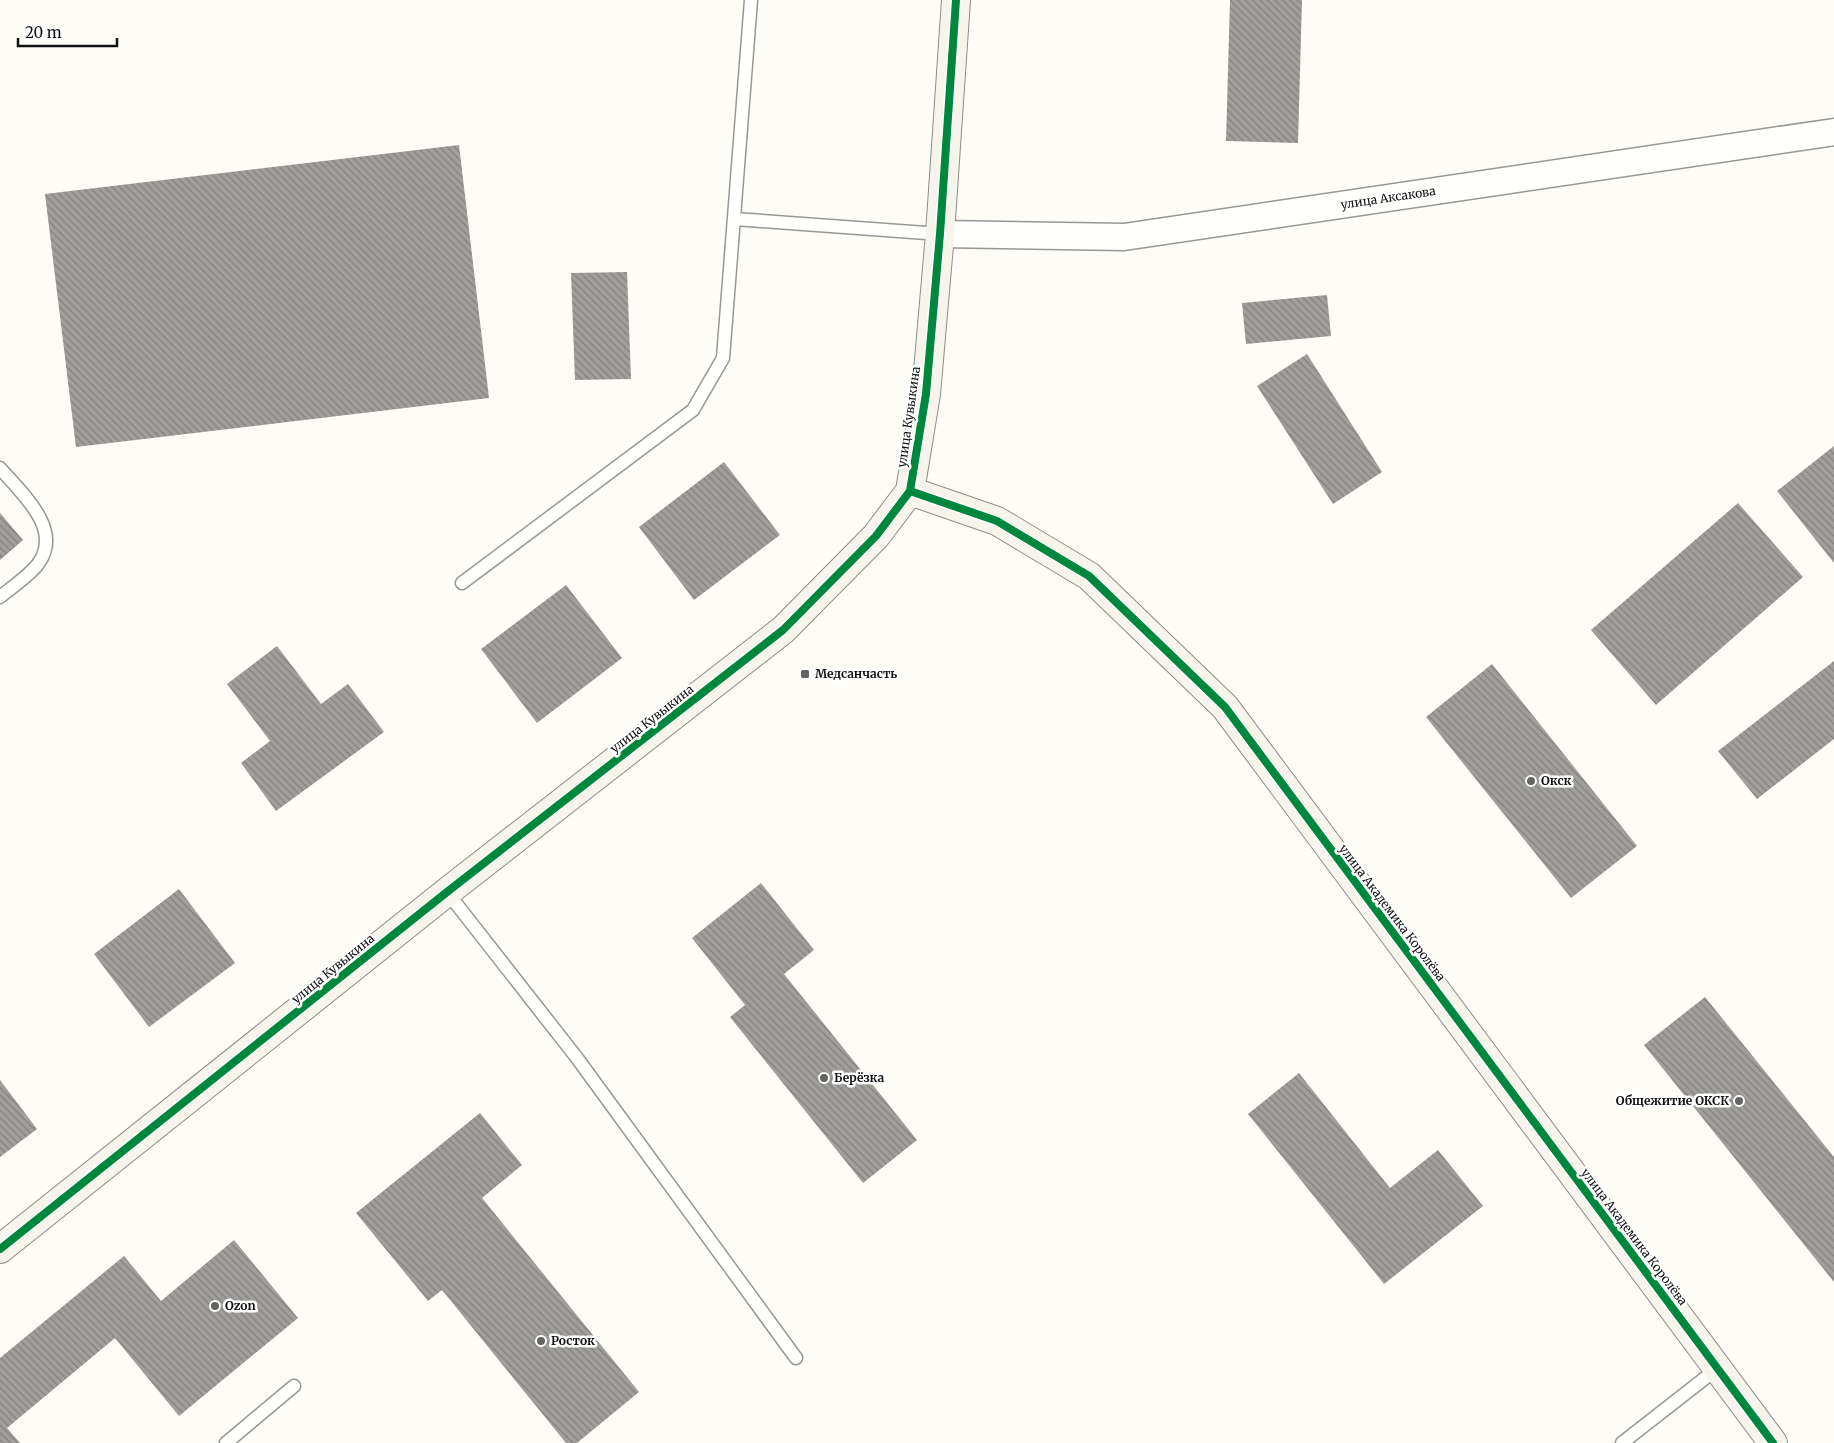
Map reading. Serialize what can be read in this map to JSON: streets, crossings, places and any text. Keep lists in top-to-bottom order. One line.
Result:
{"streets":{"street":["улица Аксакова","улица Кувыкина","улица Академика Королёва"]},"crossings":[["улица Аксакова","улица Кувыкина"],["улица Кувыкина","улица Академика Королёва"]],"places":{"transit":["Медсанчасть"],"other":["Окск","Берёзка","Общежитие ОКСК","Ozon","Росток"]},"scale_bar":"20 m"}
